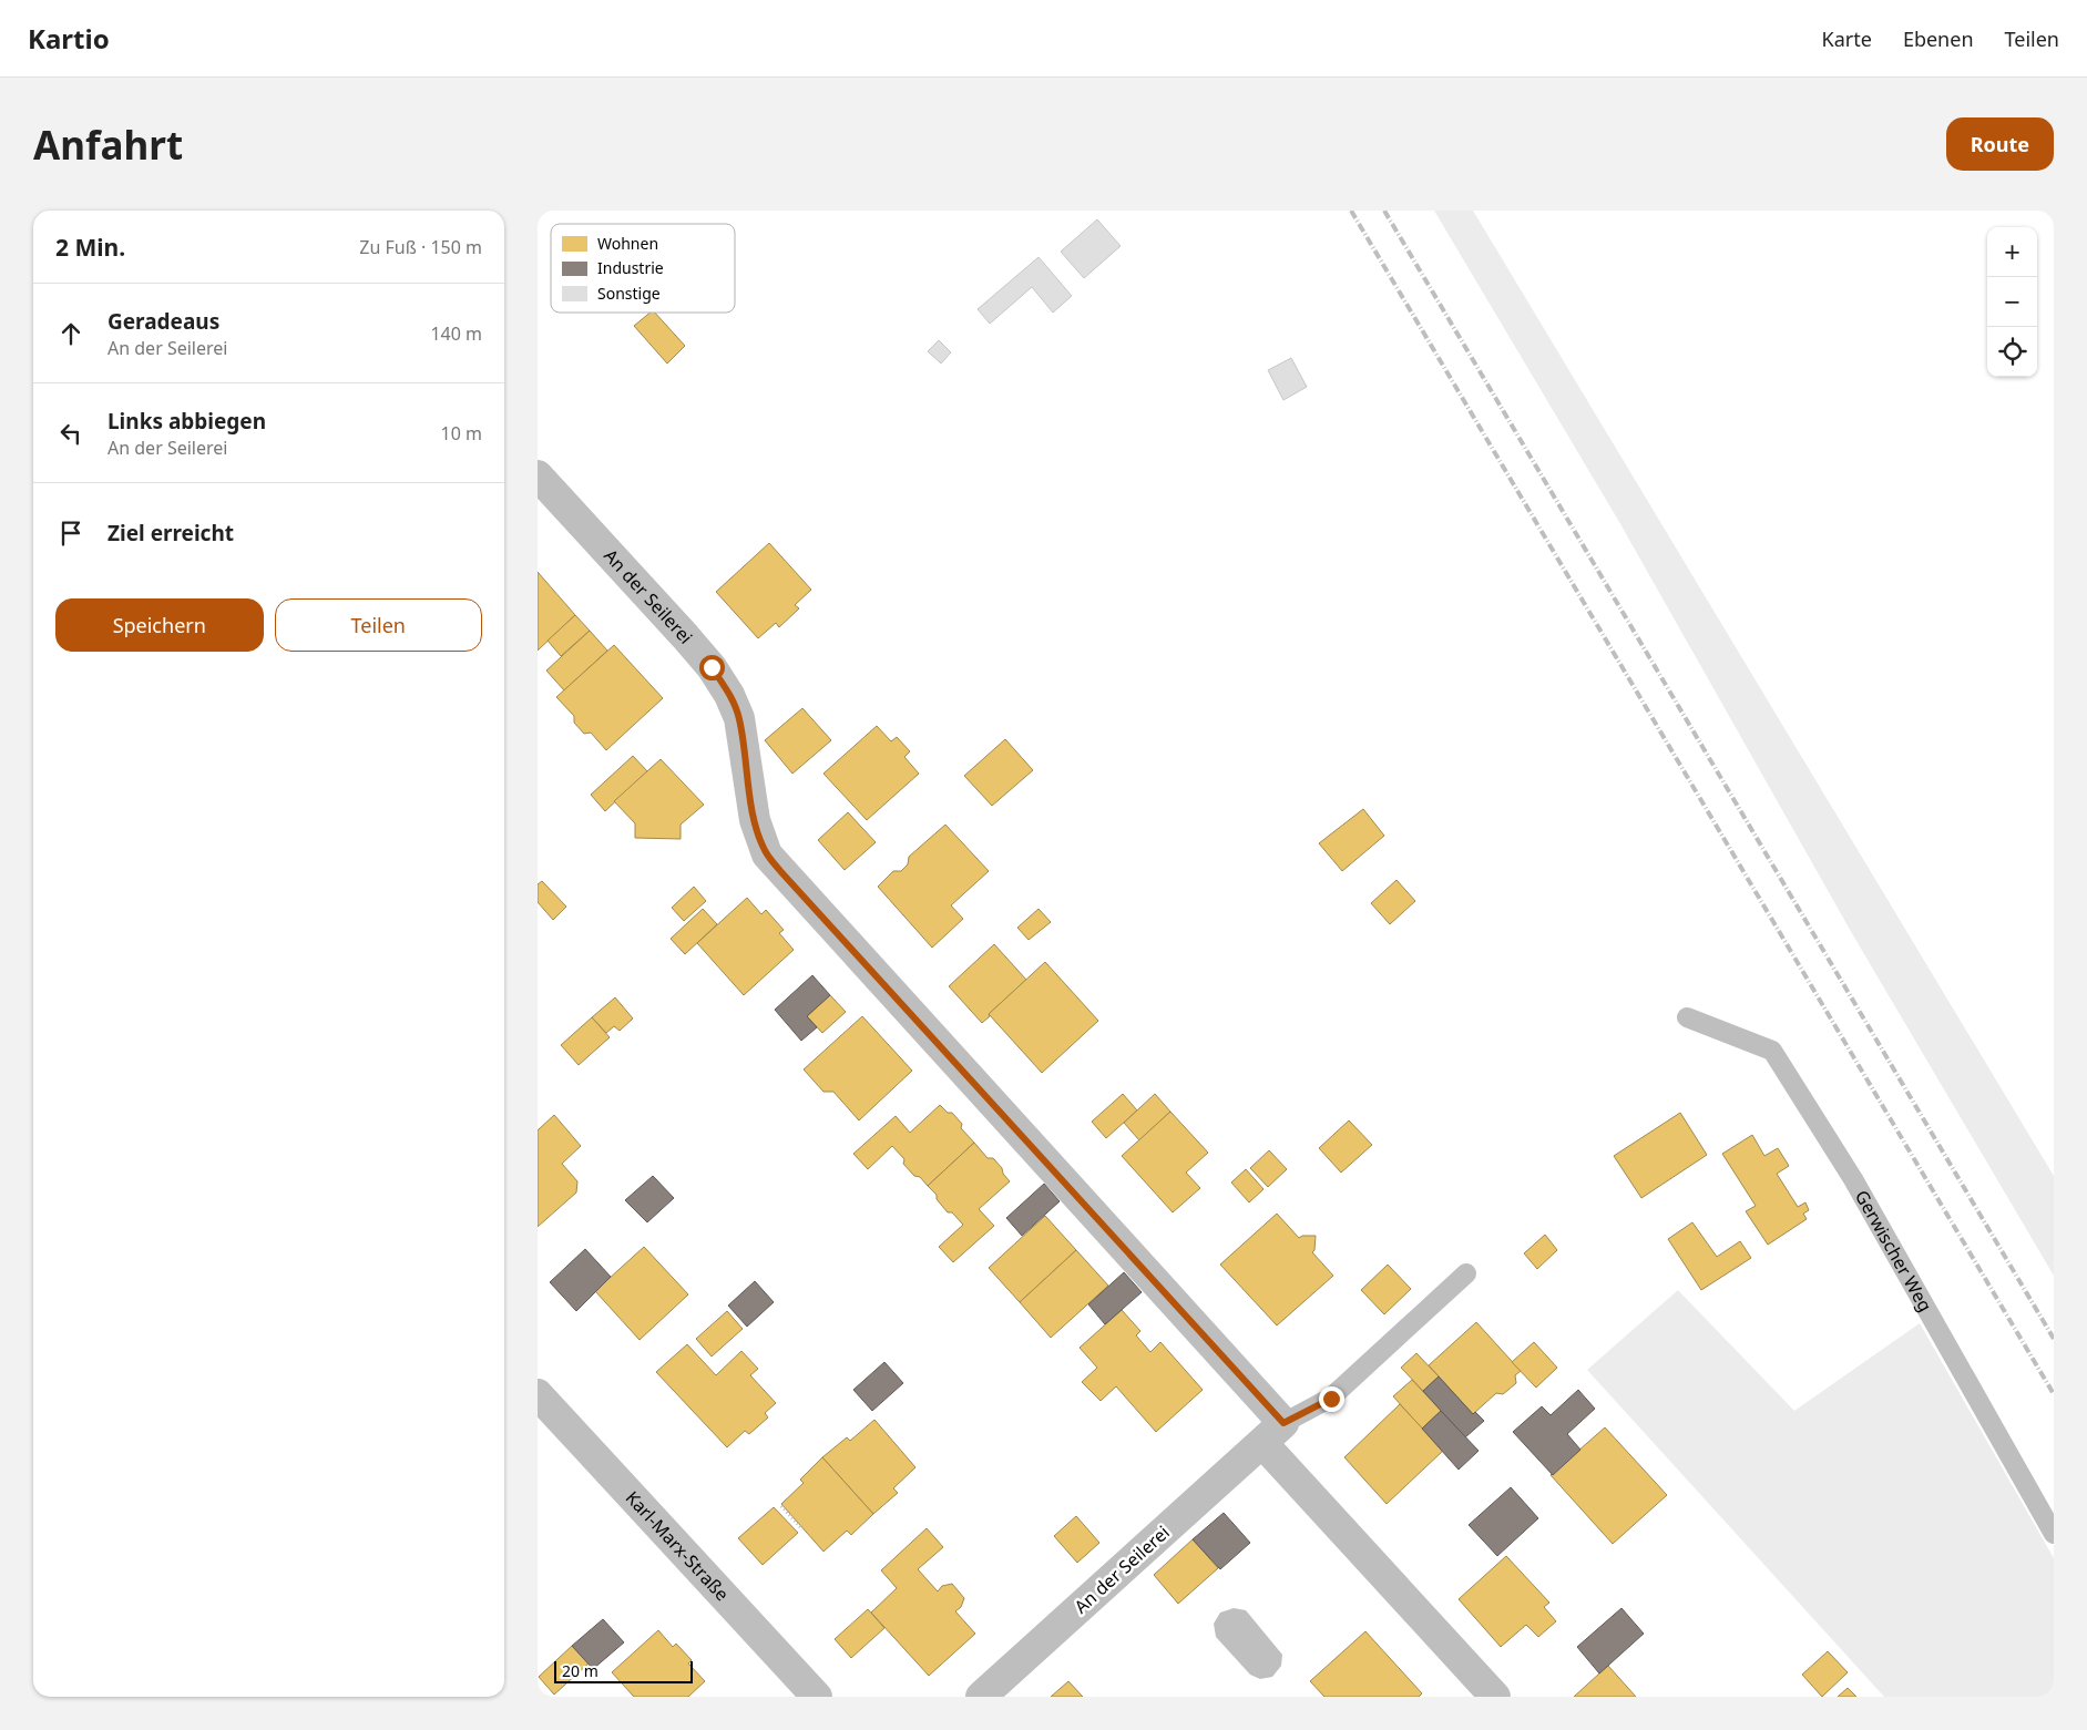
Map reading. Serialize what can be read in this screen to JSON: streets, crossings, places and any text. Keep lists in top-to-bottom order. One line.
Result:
{"streets":{"street":["An der Seilerei","Karl-Marx-Straße"],"lane":["Gerwischer Weg"]},"legend":["Wohnen","Industrie","Sonstige"],"scale_bar":"20 m","page":{"header":"Kartio","nav":["Karte","Ebenen","Teilen"],"buttons":["Route",["Speichern","Teilen"]],"title":"Anfahrt","heading":["2 Min.","Zu Fuß · 150 m"],"map_buttons":["+","−"],"list":[["Geradeaus","An der Seilerei","140 m"],["Links abbiegen","An der Seilerei","10 m"],"Ziel erreicht"],"scale":"20 m"}}
